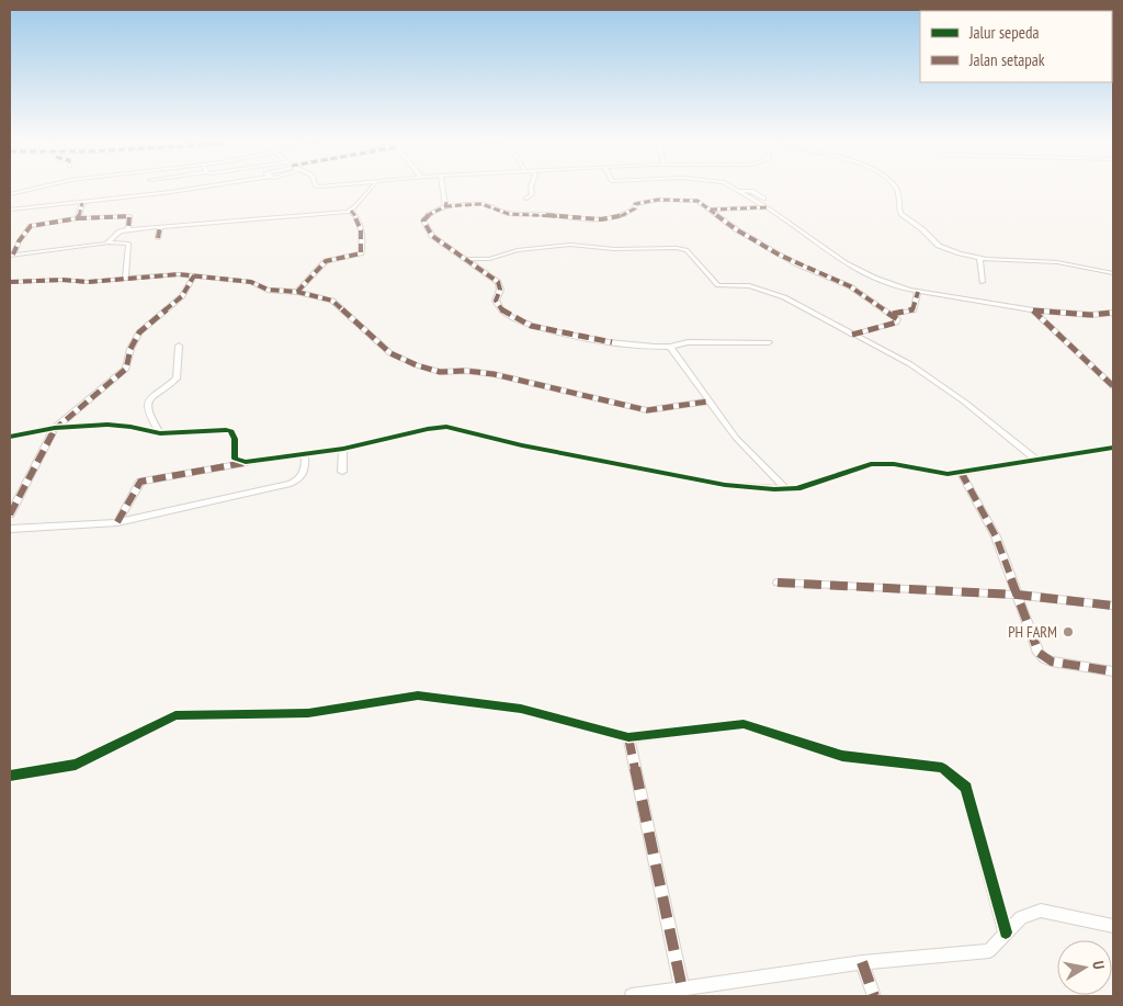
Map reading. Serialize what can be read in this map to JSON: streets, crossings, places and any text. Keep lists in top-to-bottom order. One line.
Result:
{"places":["PH FARM"],"legend":["Jalur sepeda","Jalan setapak"],"north":"right"}
